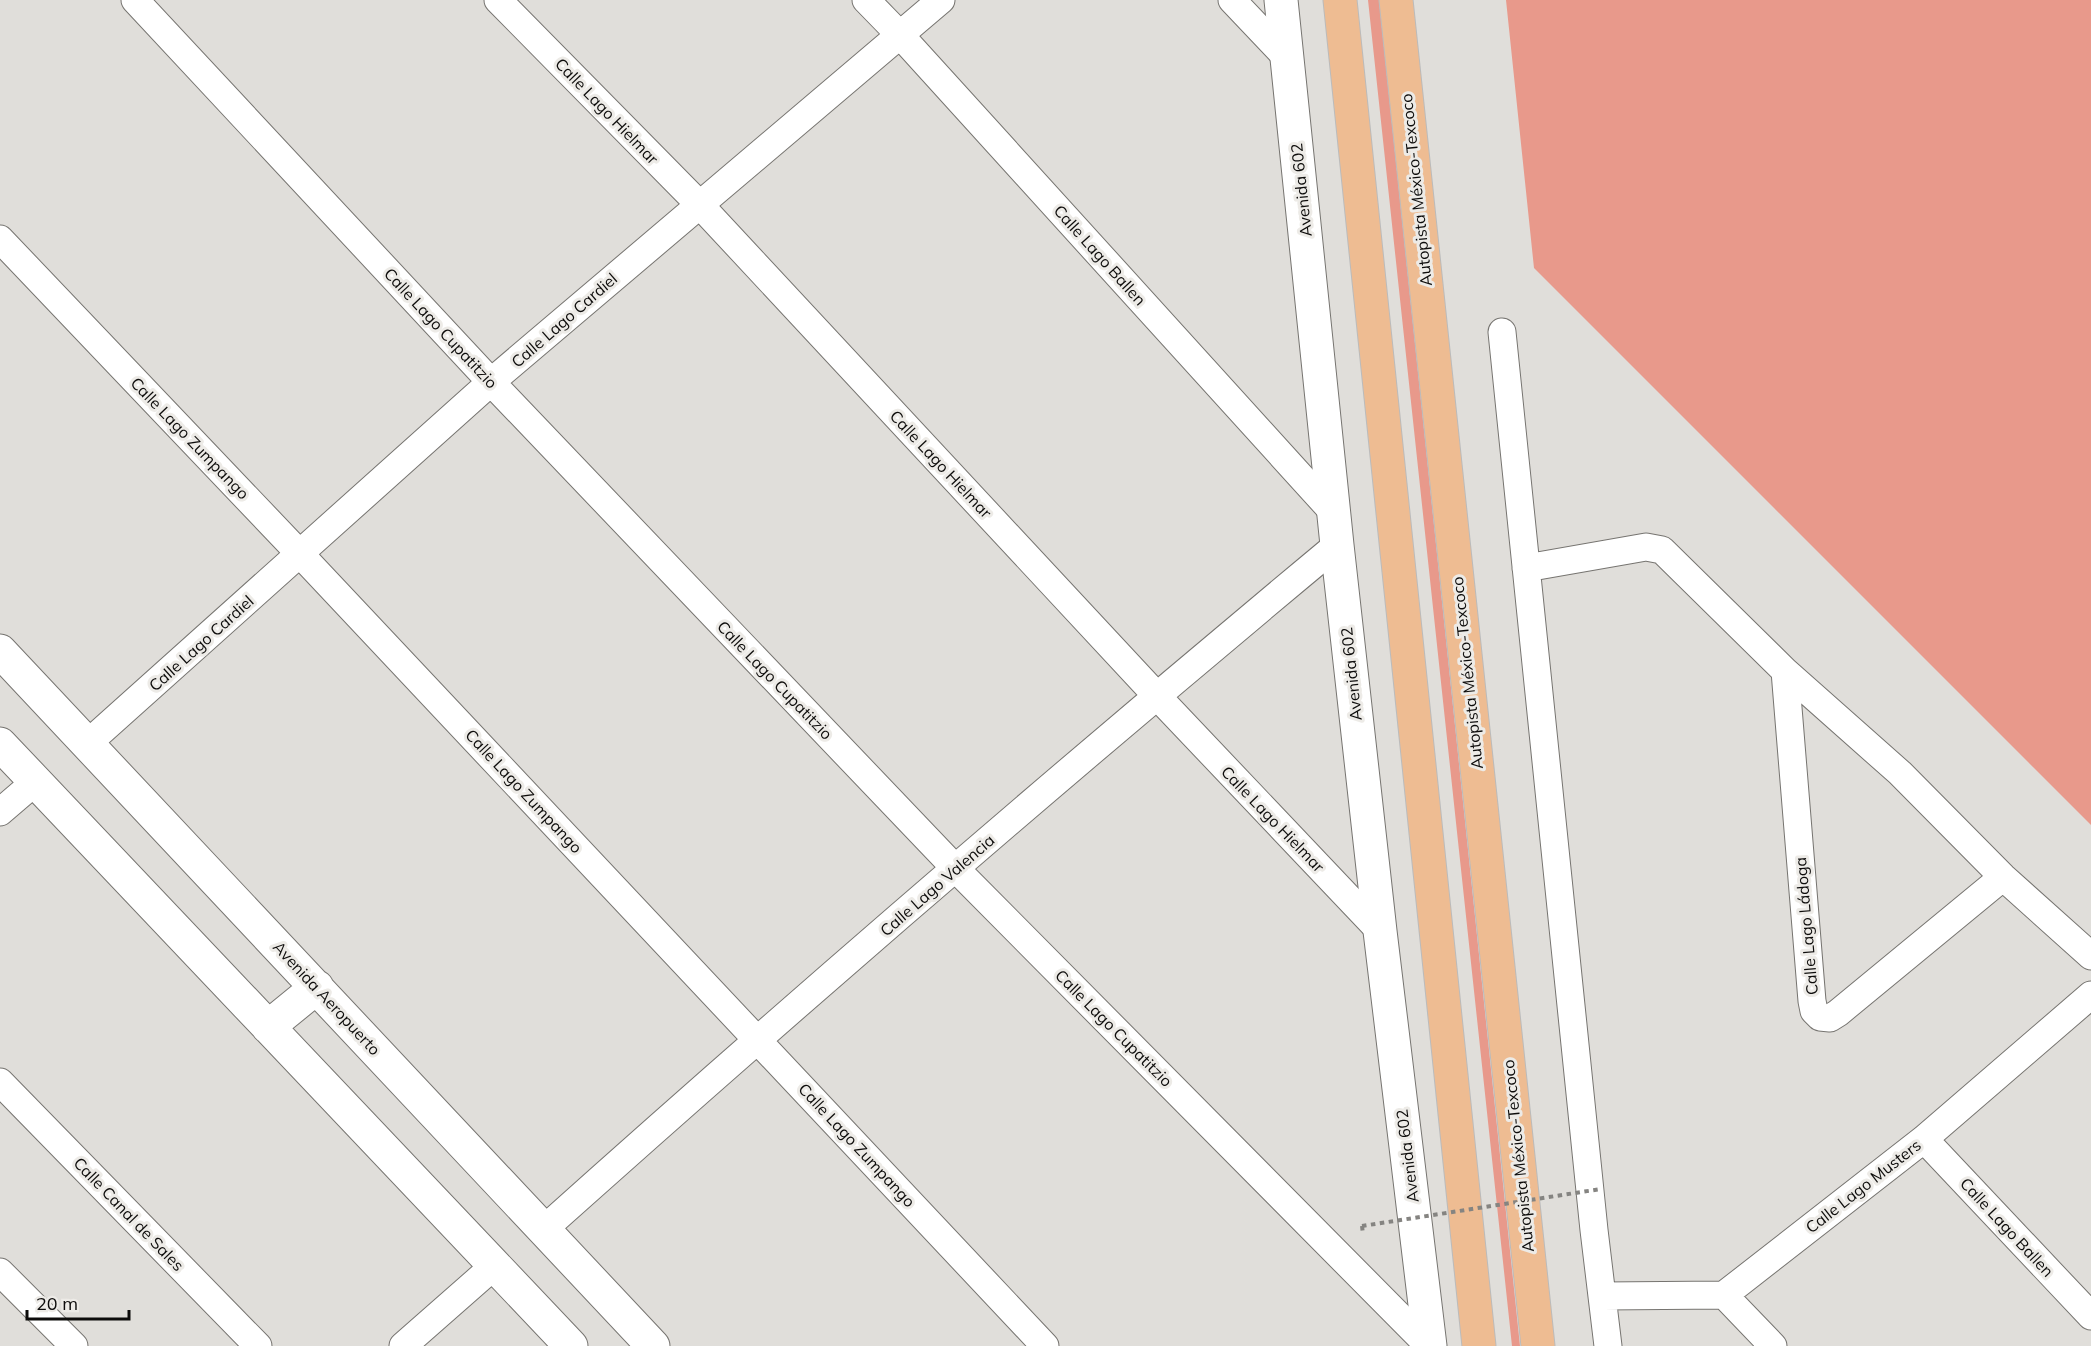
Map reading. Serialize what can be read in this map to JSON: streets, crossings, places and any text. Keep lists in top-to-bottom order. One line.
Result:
{"streets":{"main road":["Avenida 602","Autopista México-Texcoco","Avenida Aeropuerto"],"street":["Calle Lago Hielmar","Calle Lago Ballen","Calle Lago Cardiel","Calle Lago Cupatitzio","Calle Lago Zumpango","Calle Lago Valencia","Calle Lago Ládoga","Calle Lago Musters","Calle Canal de Sales"]},"crossings":[["Calle Lago Hielmar","Avenida 602"],["Calle Lago Hielmar","Calle Lago Cardiel"],["Calle Lago Hielmar","Calle Lago Valencia"],["Avenida 602","Calle Lago Ballen"],["Avenida 602","Calle Lago Cupatitzio"],["Avenida 602","Calle Lago Valencia"],["Calle Lago Ballen","Calle Lago Cardiel"],["Calle Lago Ballen","Calle Lago Musters"],["Calle Lago Cardiel","Calle Lago Cupatitzio"],["Calle Lago Cardiel","Calle Lago Zumpango"],["Calle Lago Cardiel","Avenida Aeropuerto"],["Calle Lago Cupatitzio","Calle Lago Valencia"],["Calle Lago Zumpango","Calle Lago Valencia"],["Calle Lago Valencia","Avenida Aeropuerto"]],"scale_bar":"20 m"}
